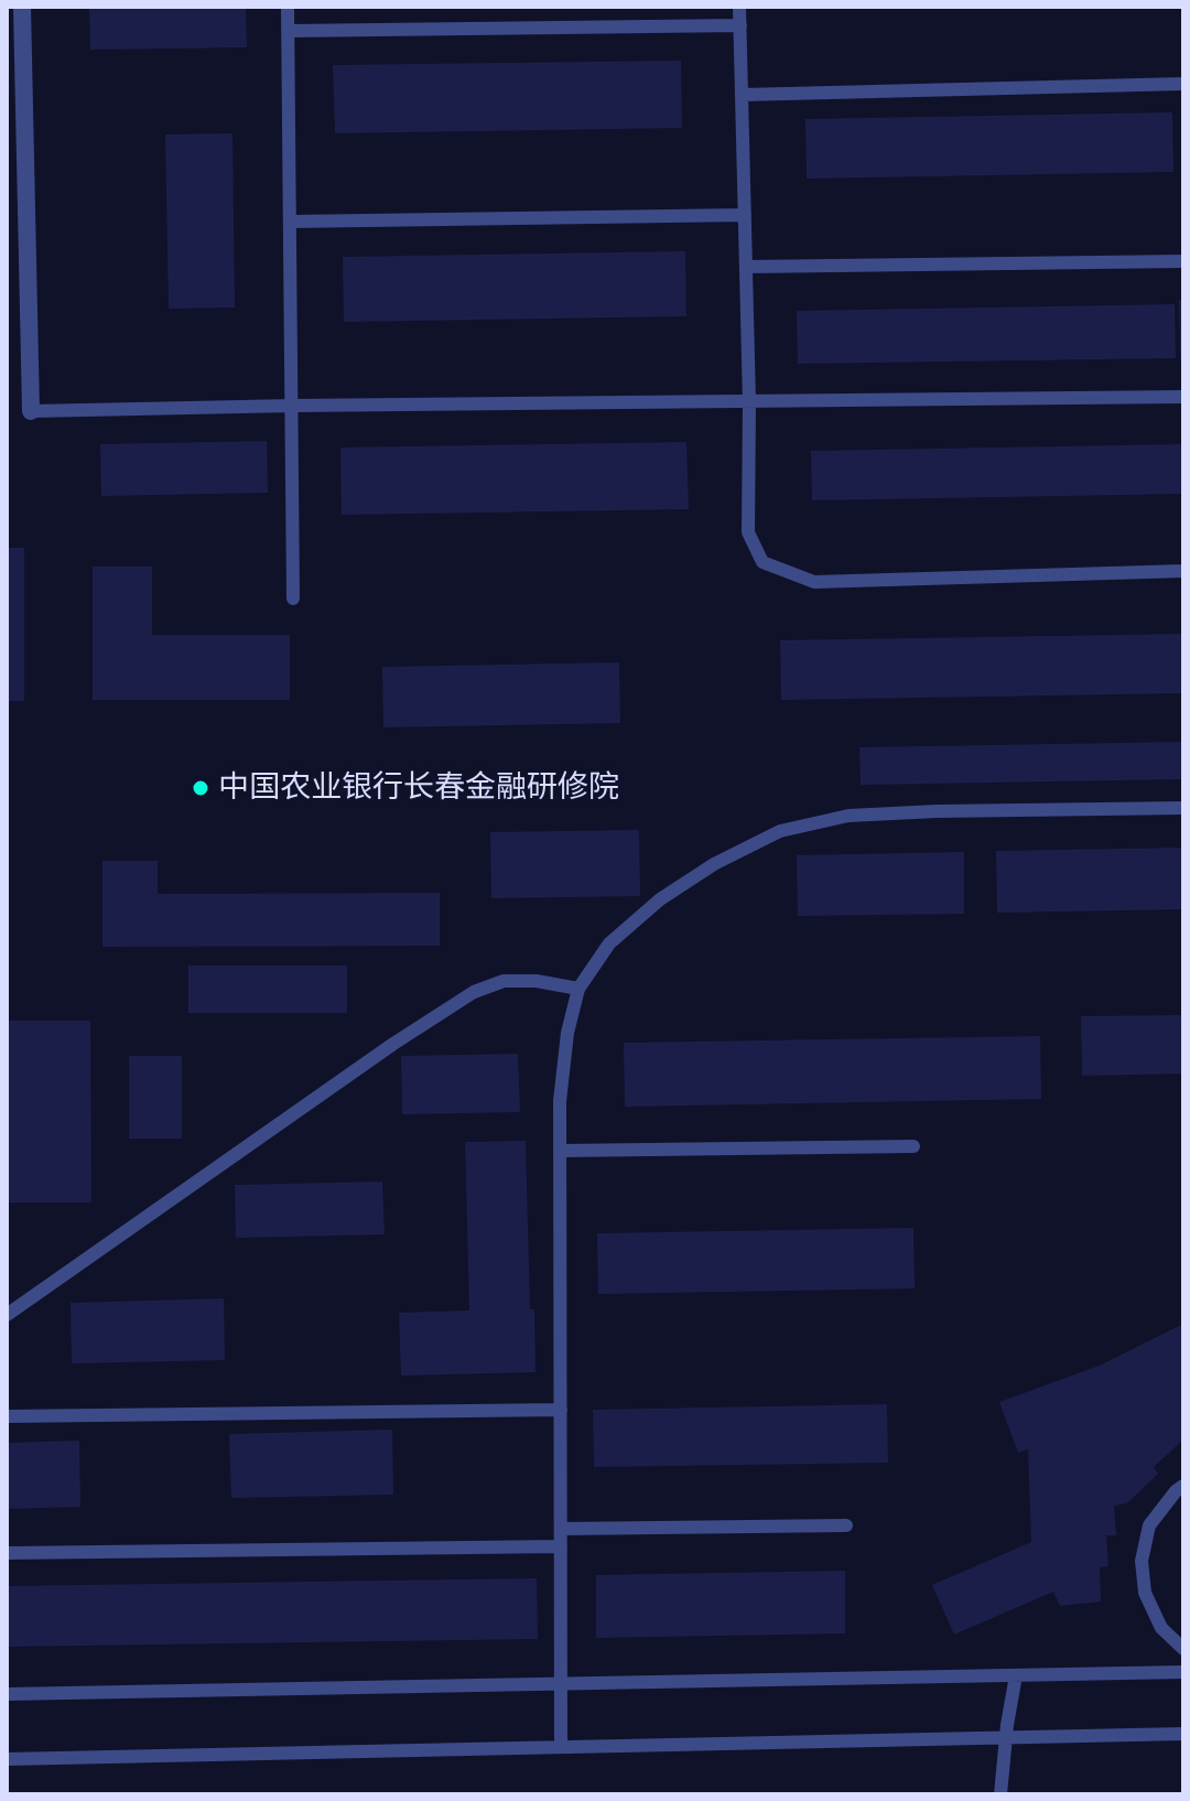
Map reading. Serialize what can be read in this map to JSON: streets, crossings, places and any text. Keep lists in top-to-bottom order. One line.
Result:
{"places":["中国农业银行长春金融研修院"]}
